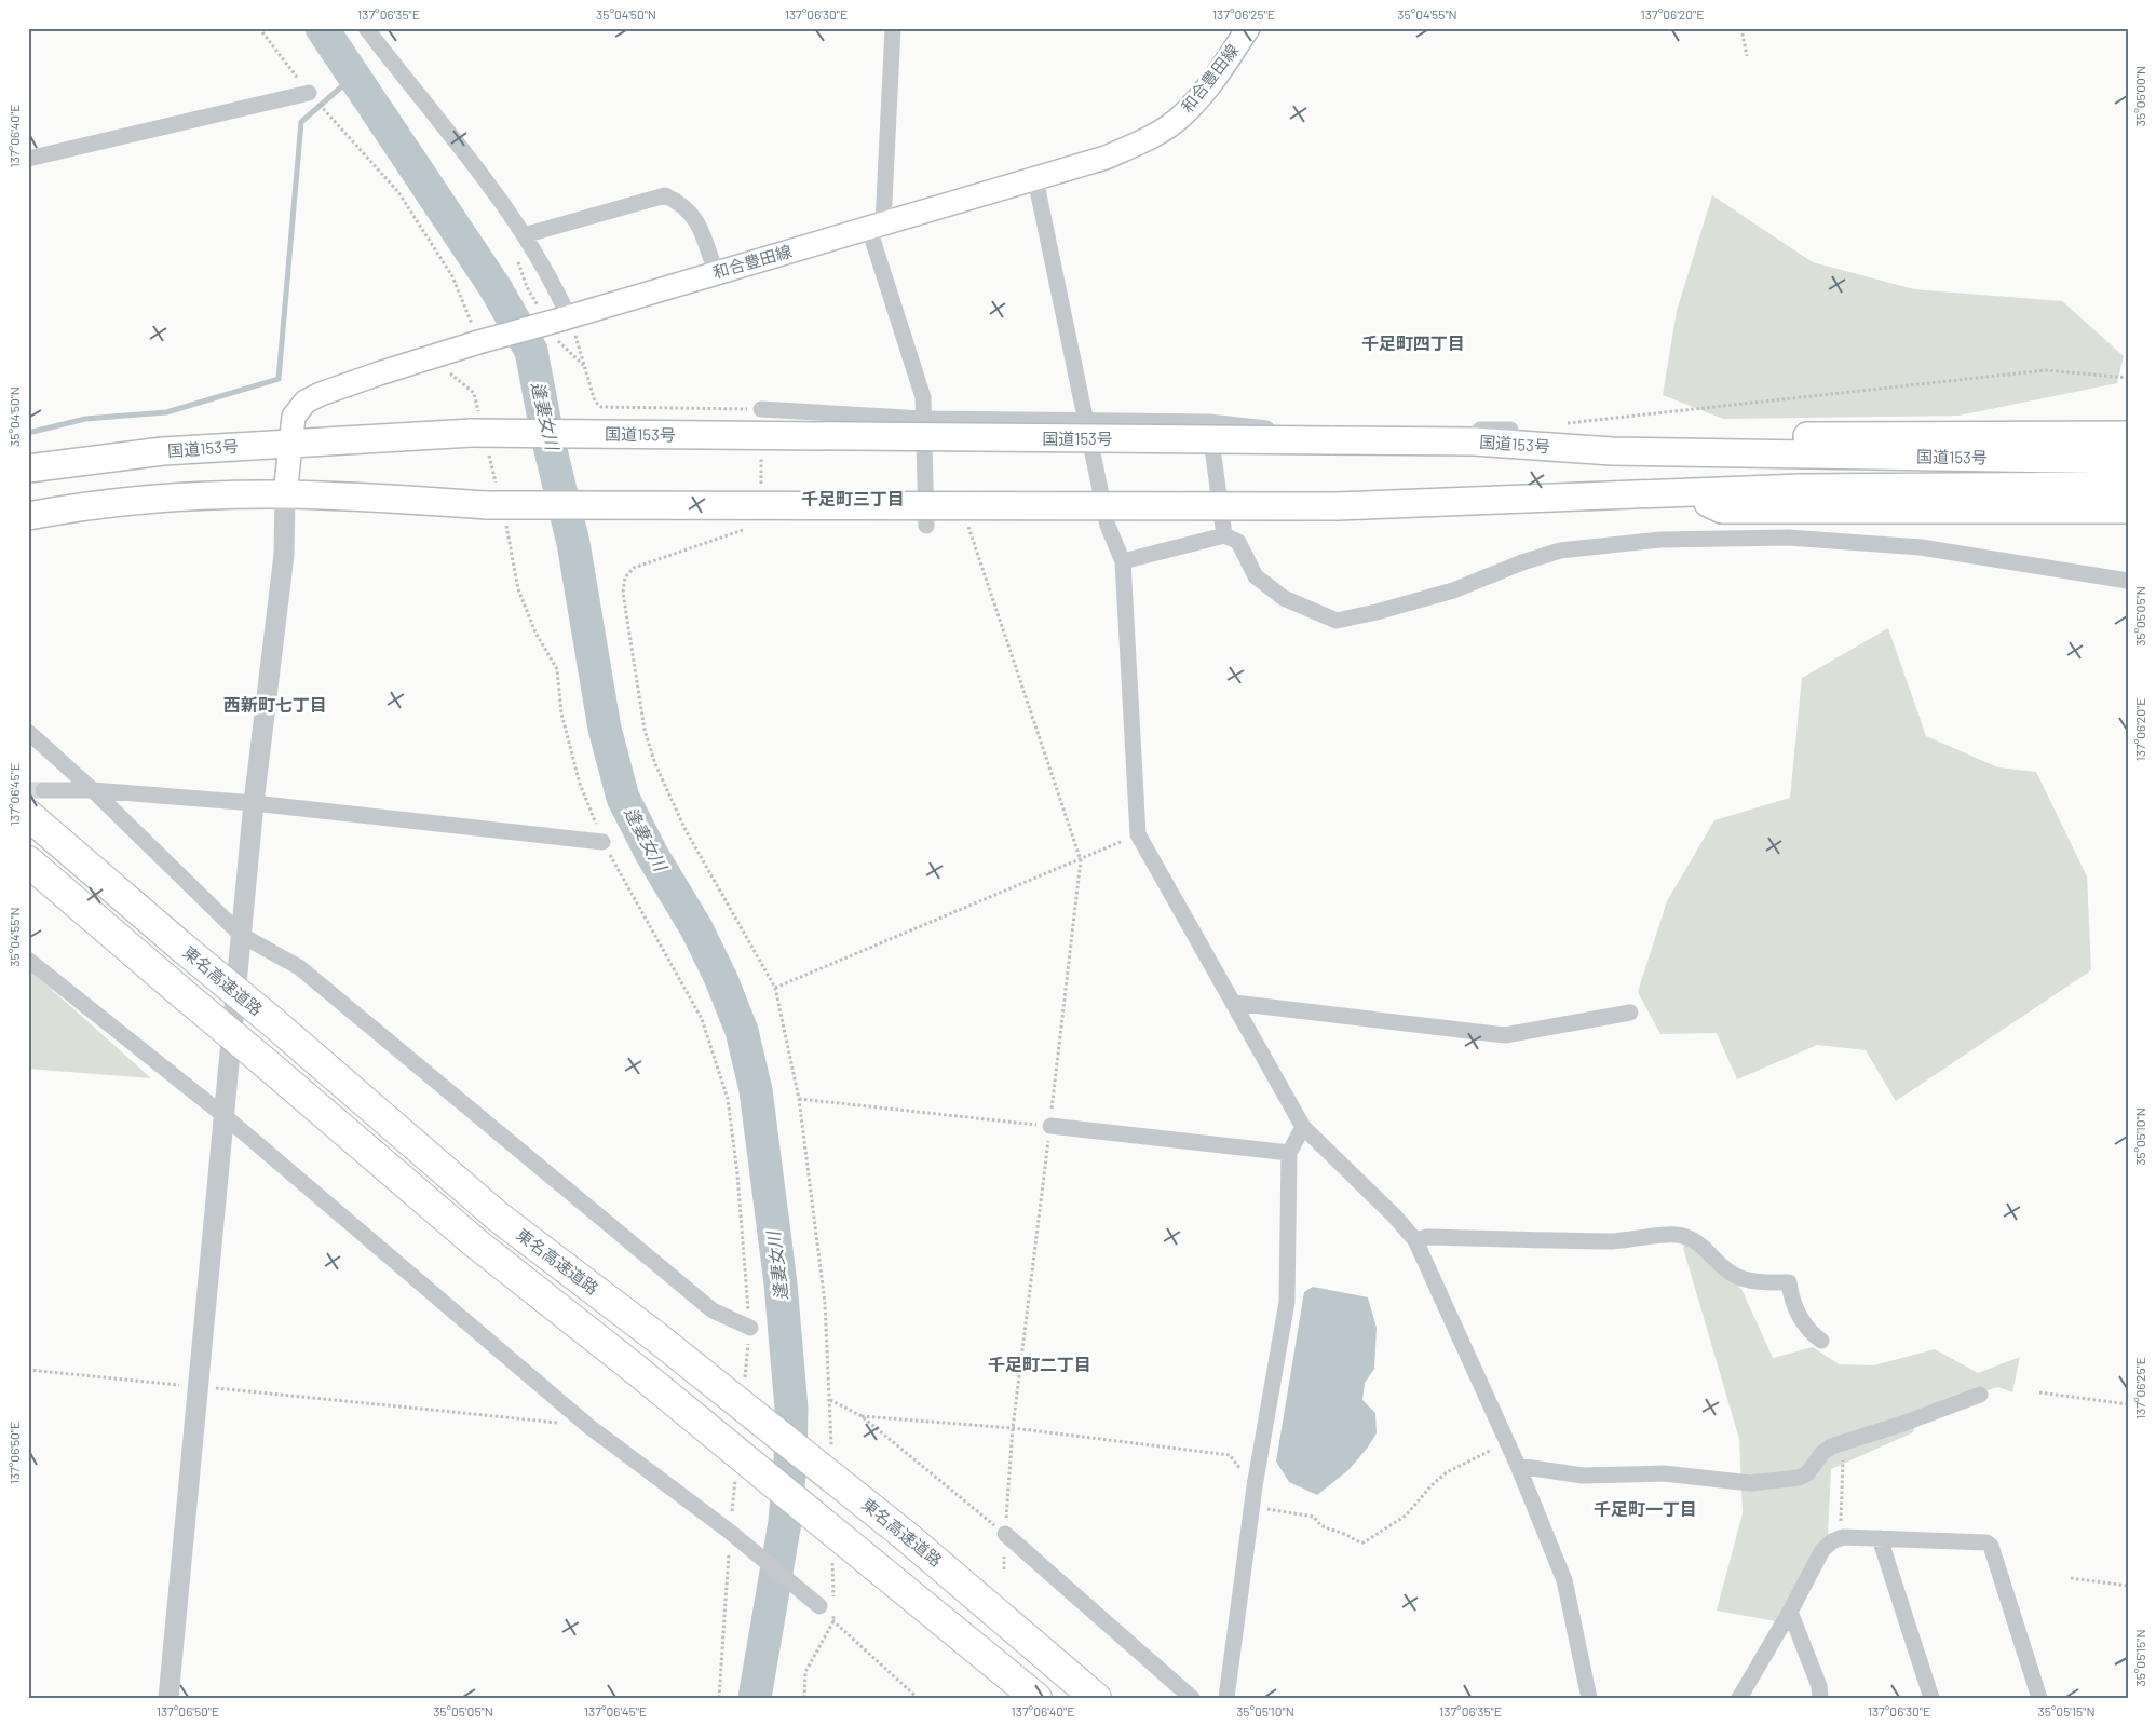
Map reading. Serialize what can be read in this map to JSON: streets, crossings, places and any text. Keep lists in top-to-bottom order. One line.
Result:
{"streets":{"highway":["国道153号","東名高速道路"],"main road":["和合豊田線"]},"crossings":[["和合豊田線","国道153号"]],"districts":["千足町四丁目","千足町三丁目","西新町七丁目","千足町二丁目","千足町一丁目"],"water":["逢妻女川"],"coordinates":["137°06'35\"E","35°04'50\"N","137°06'30\"E","137°06'25\"E","35°04'55\"N","137°06'20\"E","35°05'00\"N","137°06'40\"E","35°05'05\"N","137°06'45\"E","35°05'10\"N","137°06'50\"E","35°05'15\"N"]}
